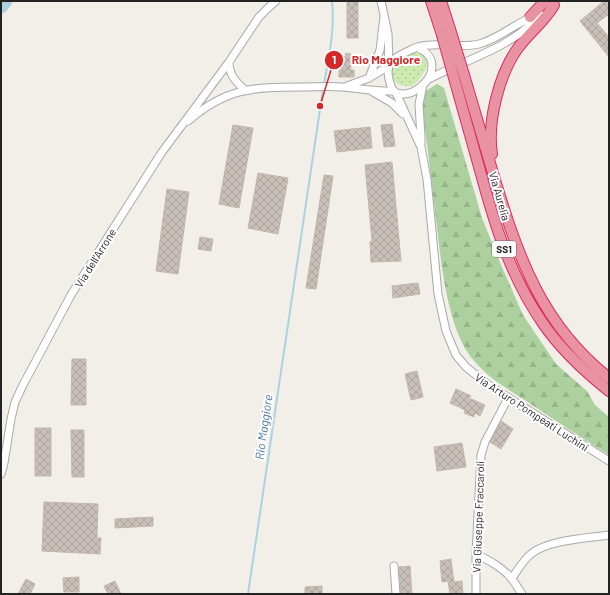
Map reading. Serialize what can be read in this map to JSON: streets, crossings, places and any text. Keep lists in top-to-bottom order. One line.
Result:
{"streets":{"highway":["Via Aurelia","SS1"],"street":["Via dell'Arrone","Via Arturo Pompeati Luchini","Via Giuseppe Fraccaroli"]},"crossings":[["Via Arturo Pompeati Luchini","Via Giuseppe Fraccaroli"]],"water":["Rio Maggiore"],"places":["Rio Maggiore"]}
